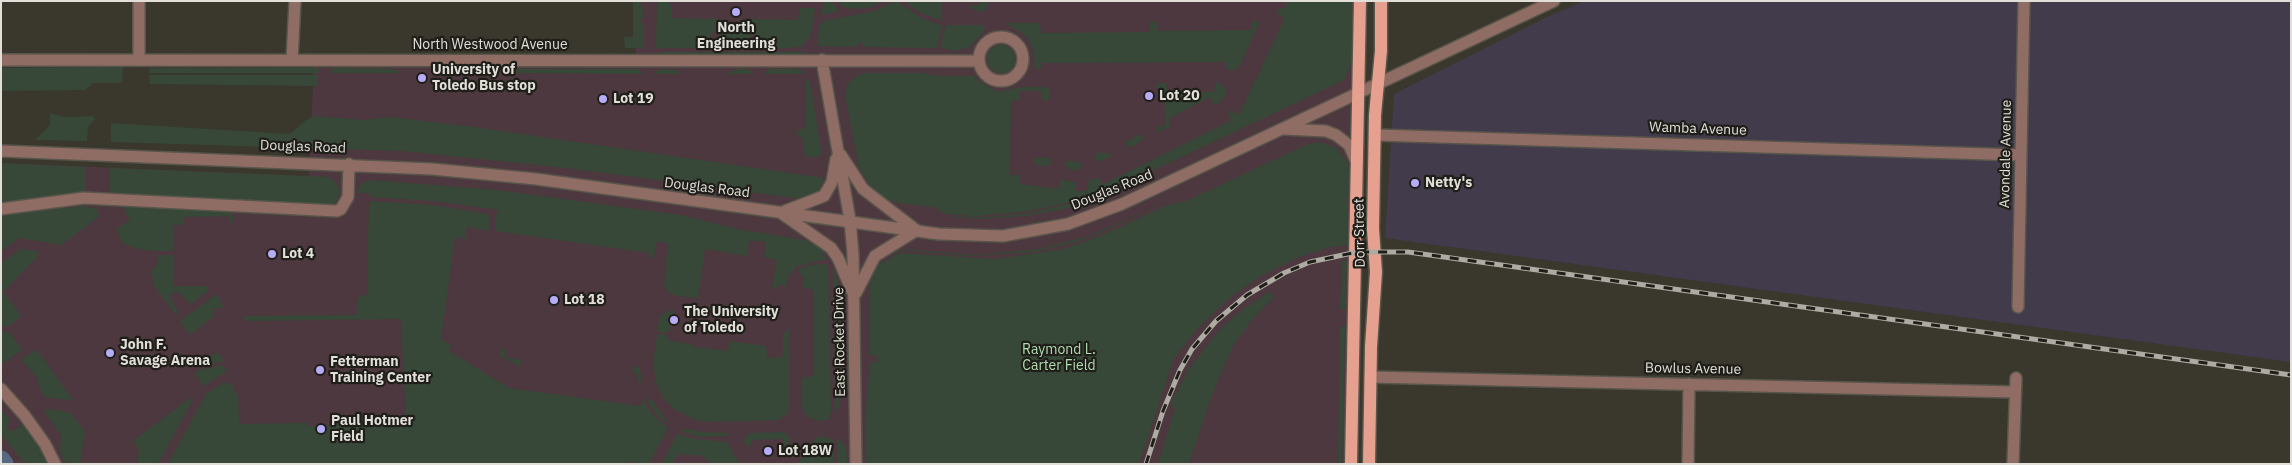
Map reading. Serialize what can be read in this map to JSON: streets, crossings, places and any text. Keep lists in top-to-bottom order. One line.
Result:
{"streets":{"main road":["Dorr Street"],"street":["North Westwood Avenue","Wamba Avenue","Douglas Road","Avondale Avenue","East Rocket Drive","Bowlus Avenue"]},"crossings":[["North Westwood Avenue","East Rocket Drive"],["Wamba Avenue","Avondale Avenue"],["Wamba Avenue","Dorr Street"],["Douglas Road","Dorr Street"],["Douglas Road","East Rocket Drive"],["Dorr Street","Bowlus Avenue"]],"parks":["Raymond L. Carter Field"],"places":["North Engineering","University of Toledo Bus stop","Lot 20","Lot 19","Netty's","Lot 4","Lot 18","The University of Toledo","John F. Savage Arena","Fetterman Training Center","Paul Hotmer Field","Lot 18W"]}
